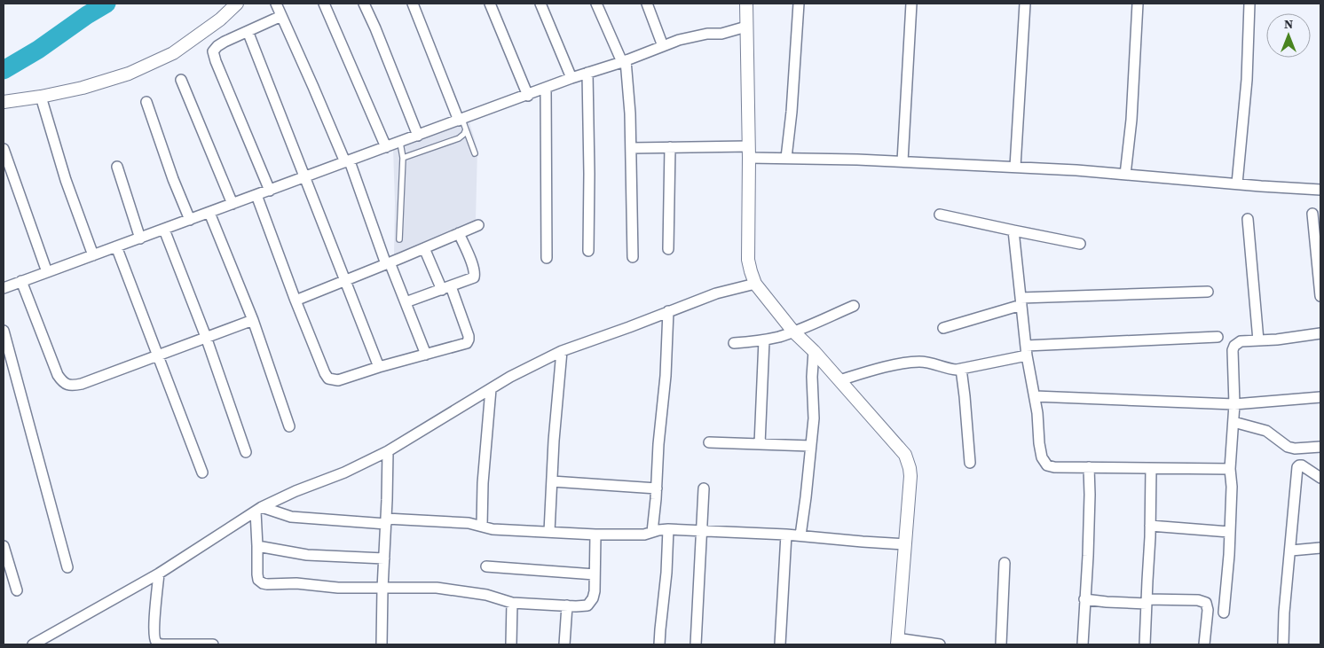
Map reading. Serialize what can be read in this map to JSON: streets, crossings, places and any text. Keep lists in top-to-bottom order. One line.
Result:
{"north":"top"}
